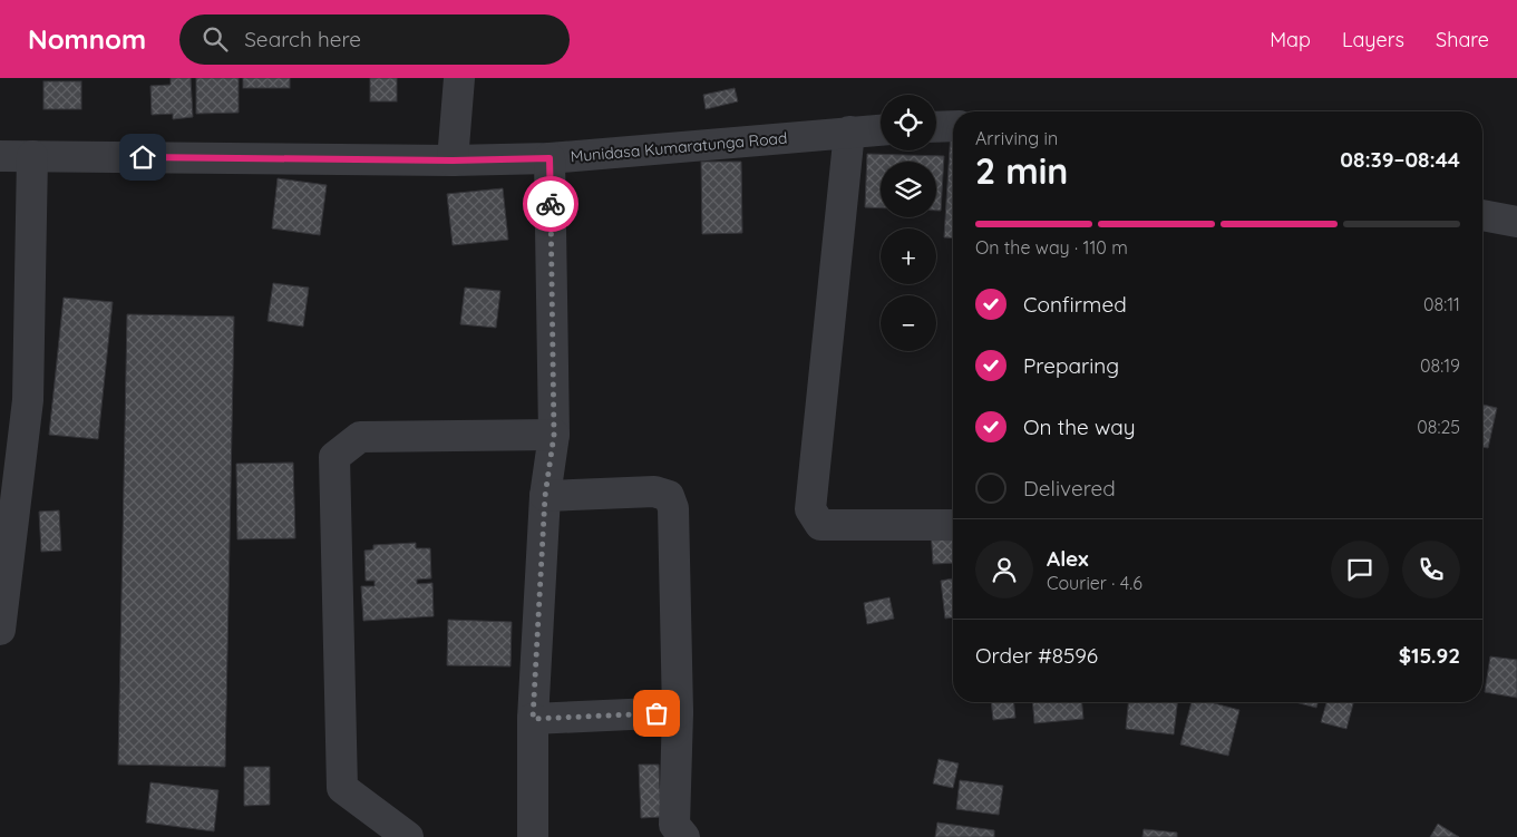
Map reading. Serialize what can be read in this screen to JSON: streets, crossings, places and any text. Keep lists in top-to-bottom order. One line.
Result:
{"streets":{"street":["Munidasa Kumaratunga Road"]},"page":{"header":"Nomnom","search":"Search here","nav":["Map","Layers","Share"],"map_buttons":["+","−"],"heading":["2 min","Arriving in","08:39–08:44"],"panel":["Alex","Courier · 4.6","Order #8596","$15.92"],"bar":"On the way · 110 m","list":[["Confirmed","08:11"],["Preparing","08:19"],["On the way","08:25"],"Delivered"]}}
